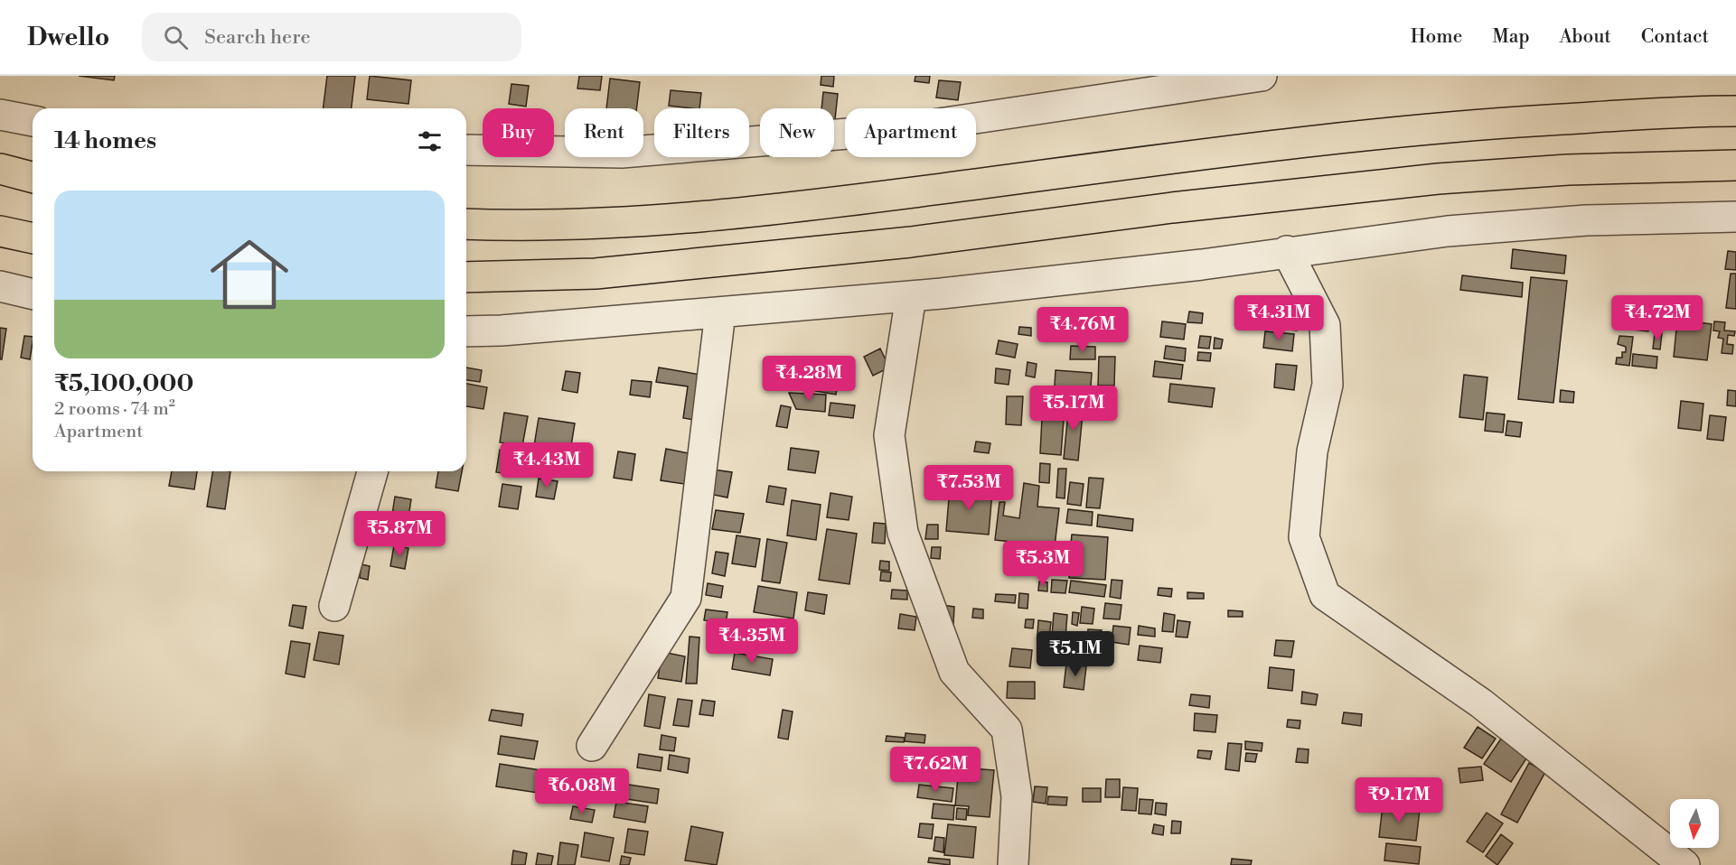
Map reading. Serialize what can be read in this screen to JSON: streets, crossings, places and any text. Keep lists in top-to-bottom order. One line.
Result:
{"north":"bottom","page":{"header":"Dwello","search":"Search here","nav":["Home","Map","About","Contact"],"chip":["Buy","Rent","Filters","New","Apartment"],"heading":"14 homes","list":[{"name":"₹5,100,000","note":"2 rooms · 74 m² · Apartment"}],"price":["₹4.31M","₹4.72M","₹4.76M","₹4.28M","₹5.17M","₹4.43M","₹7.53M","₹5.87M","₹5.3M","₹4.35M","₹5.1M","₹7.62M","₹6.08M","₹9.17M"]}}
